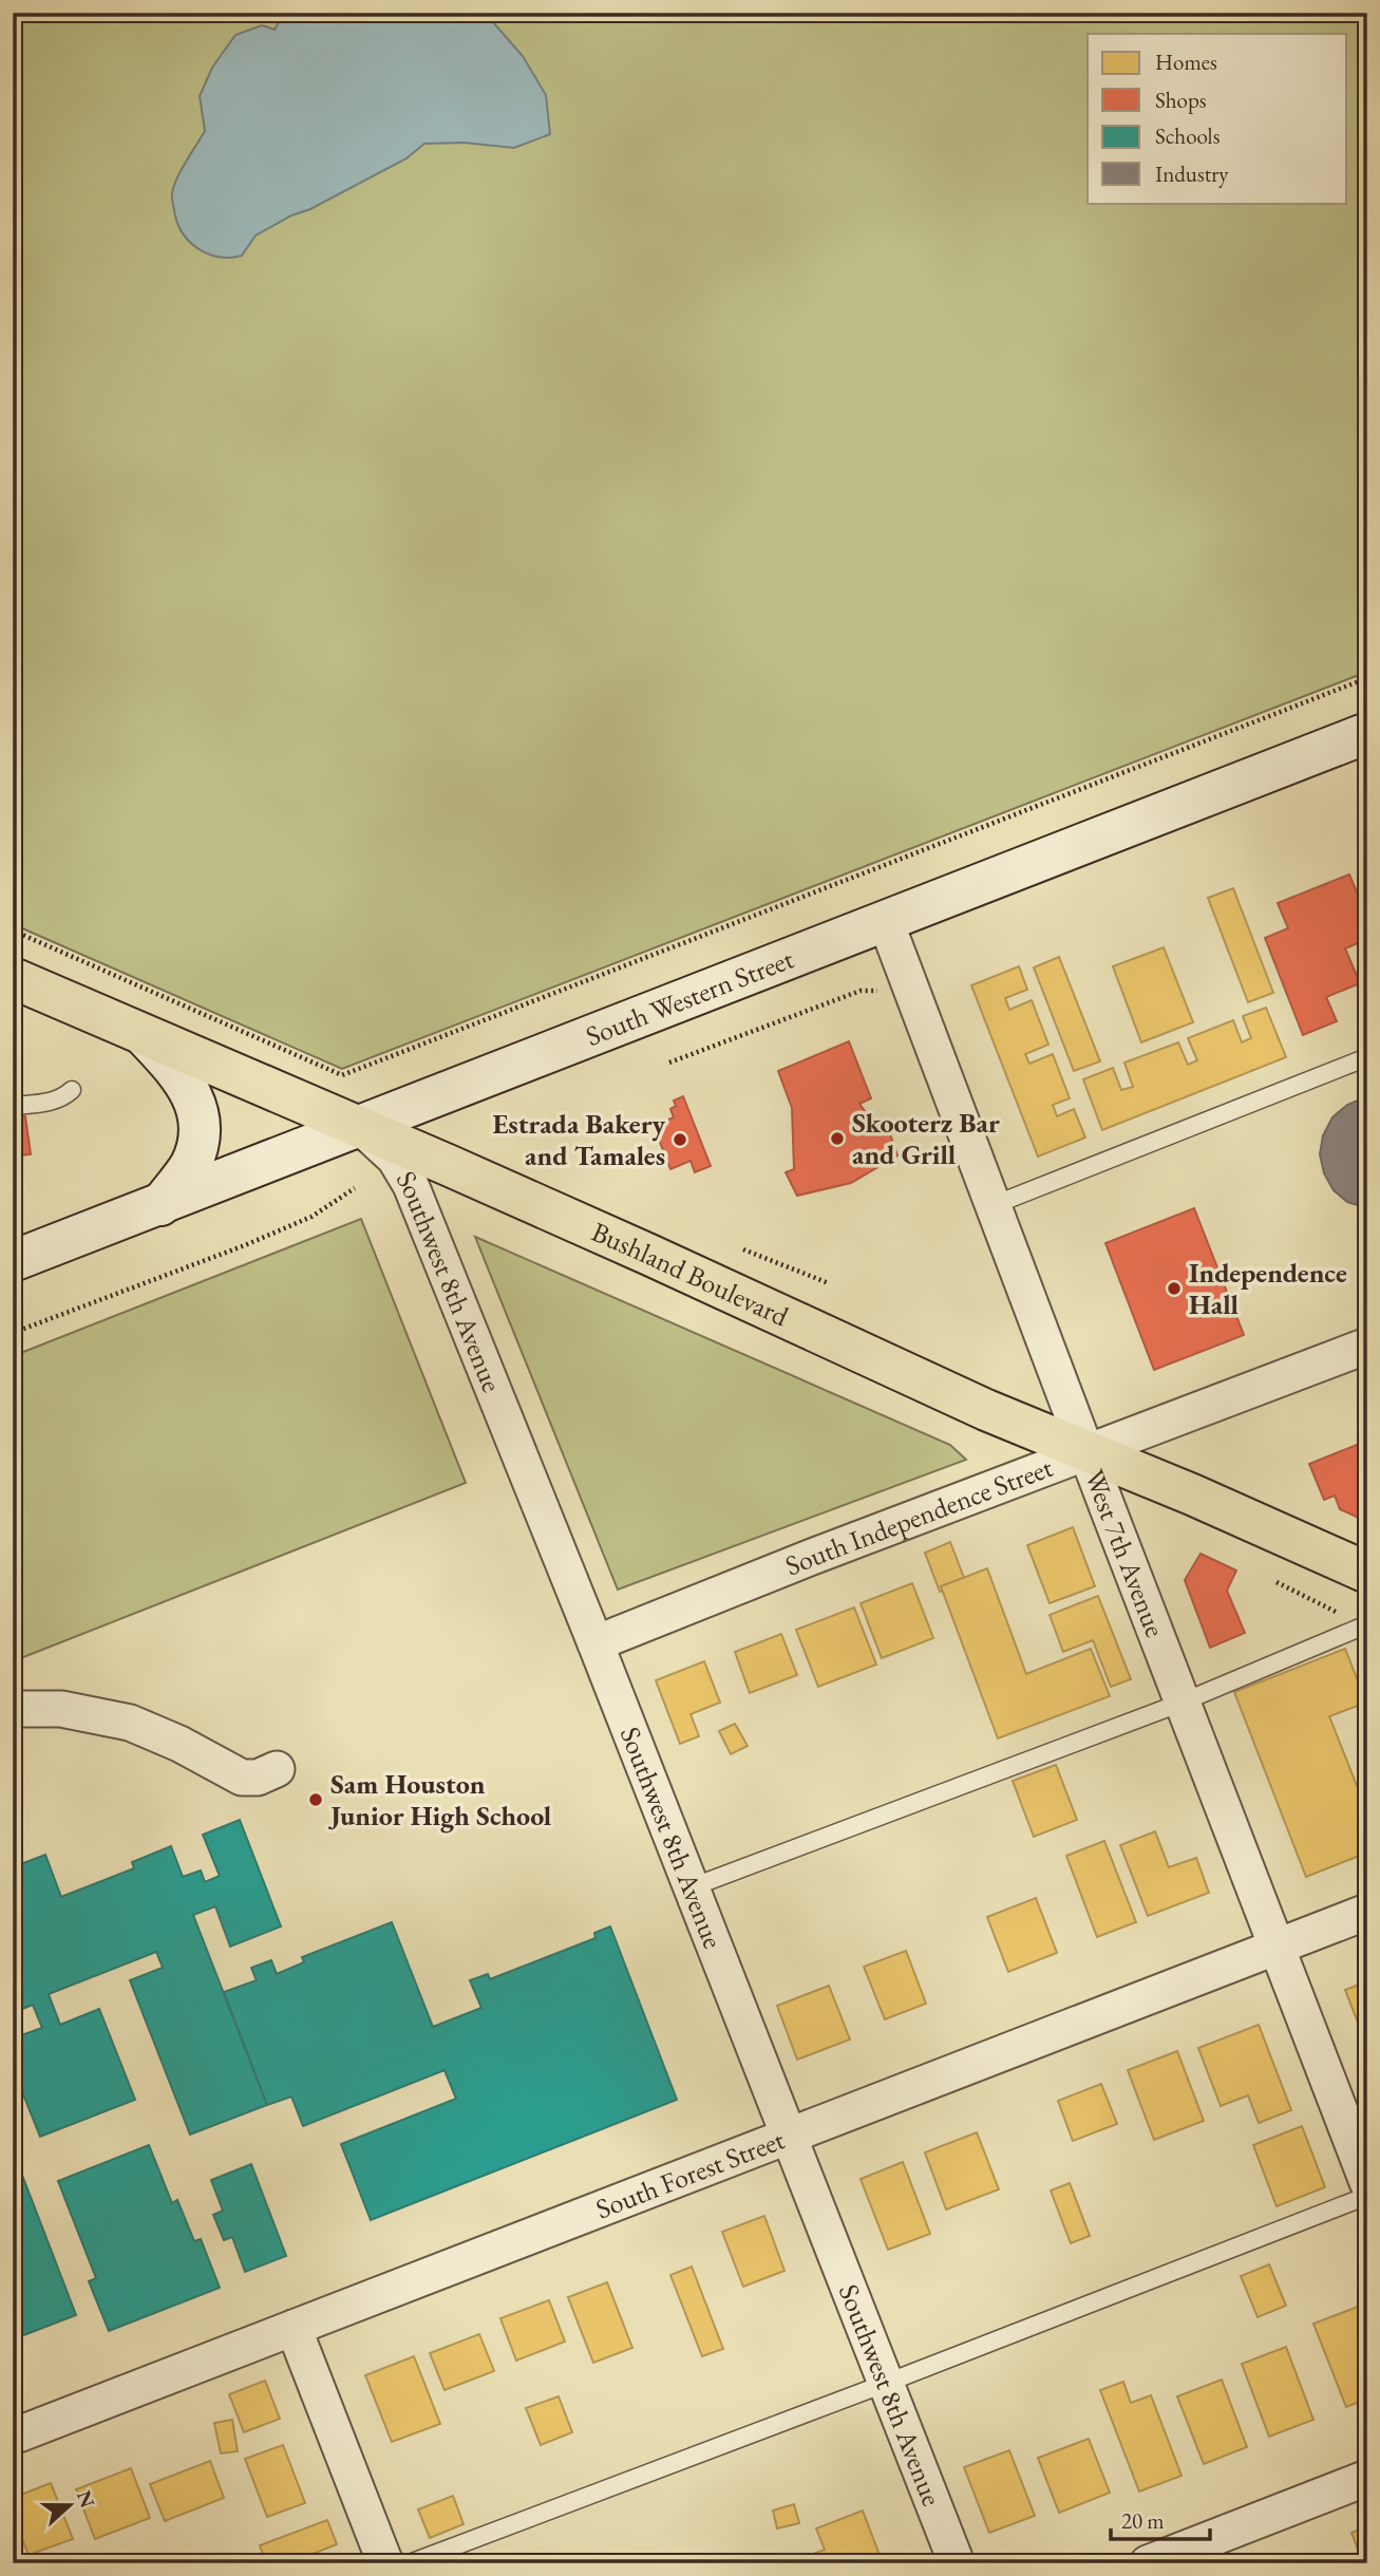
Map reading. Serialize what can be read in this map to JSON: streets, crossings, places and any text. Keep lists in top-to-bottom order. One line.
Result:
{"streets":{"main road":["South Western Street","Bushland Boulevard"],"street":["Southwest 8th Avenue","South Independence Street","West 7th Avenue","South Forest Street"]},"crossings":[["South Western Street","Bushland Boulevard"],["South Western Street","Southwest 8th Avenue"],["South Western Street","West 7th Avenue"],["Bushland Boulevard","Southwest 8th Avenue"],["Bushland Boulevard","South Independence Street"],["Bushland Boulevard","West 7th Avenue"],["Southwest 8th Avenue","South Independence Street"],["Southwest 8th Avenue","South Forest Street"],["South Independence Street","West 7th Avenue"],["West 7th Avenue","South Forest Street"]],"places":["Skooterz Bar and Grill","Estrada Bakery and Tamales","Independence Hall","Sam Houston Junior High School"],"legend":["Homes","Shops","Schools","Industry"],"scale_bar":"20 m","north":"right"}
